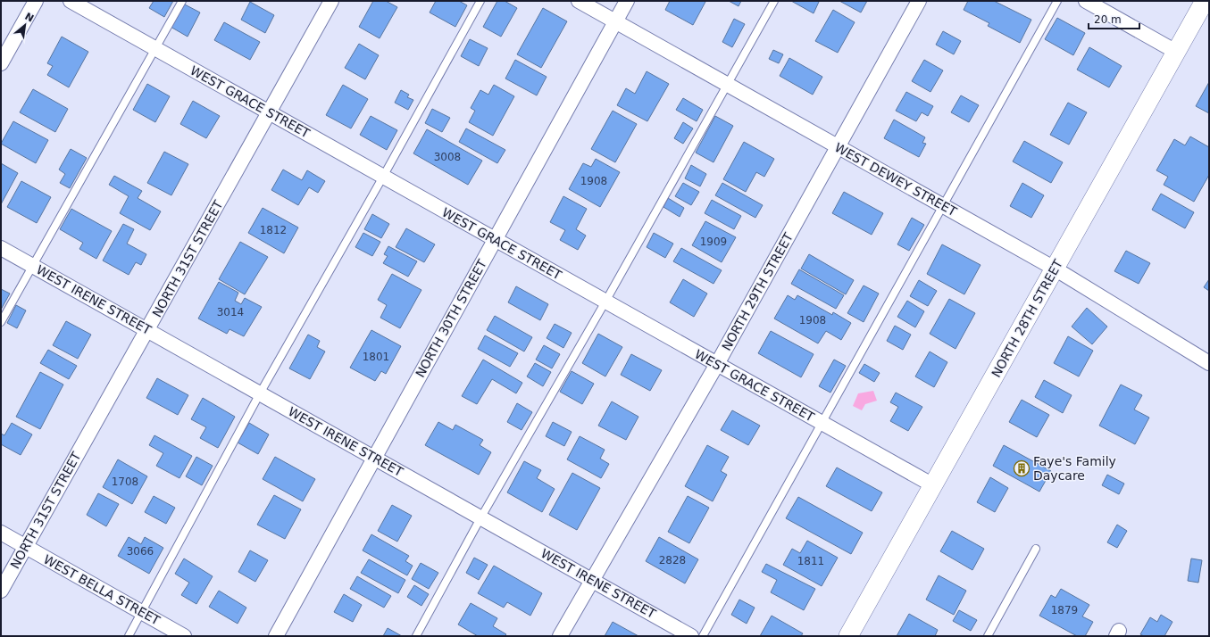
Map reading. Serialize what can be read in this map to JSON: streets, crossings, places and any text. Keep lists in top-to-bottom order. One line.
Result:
{"streets":{"street":["WEST GRACE STREET","WEST DEWEY STREET","NORTH 31ST STREET","NORTH 29TH STREET","WEST IRENE STREET","NORTH 30TH STREET","NORTH 28TH STREET","WEST BELLA STREET"]},"crossings":[["WEST GRACE STREET","NORTH 31ST STREET"],["WEST GRACE STREET","NORTH 29TH STREET"],["WEST GRACE STREET","NORTH 30TH STREET"],["WEST GRACE STREET","NORTH 28TH STREET"],["WEST DEWEY STREET","NORTH 29TH STREET"],["WEST DEWEY STREET","NORTH 30TH STREET"],["WEST DEWEY STREET","NORTH 28TH STREET"],["NORTH 31ST STREET","WEST IRENE STREET"],["NORTH 31ST STREET","WEST BELLA STREET"],["NORTH 29TH STREET","WEST IRENE STREET"],["WEST IRENE STREET","NORTH 30TH STREET"]],"places":{"building":["Faye's Family Daycare"]},"house_numbers":["3008","1908","1812","1909","3014","1908","1801","1708","3066","2828","1811","1879"],"scale_bar":"20 m","north":"top right"}
